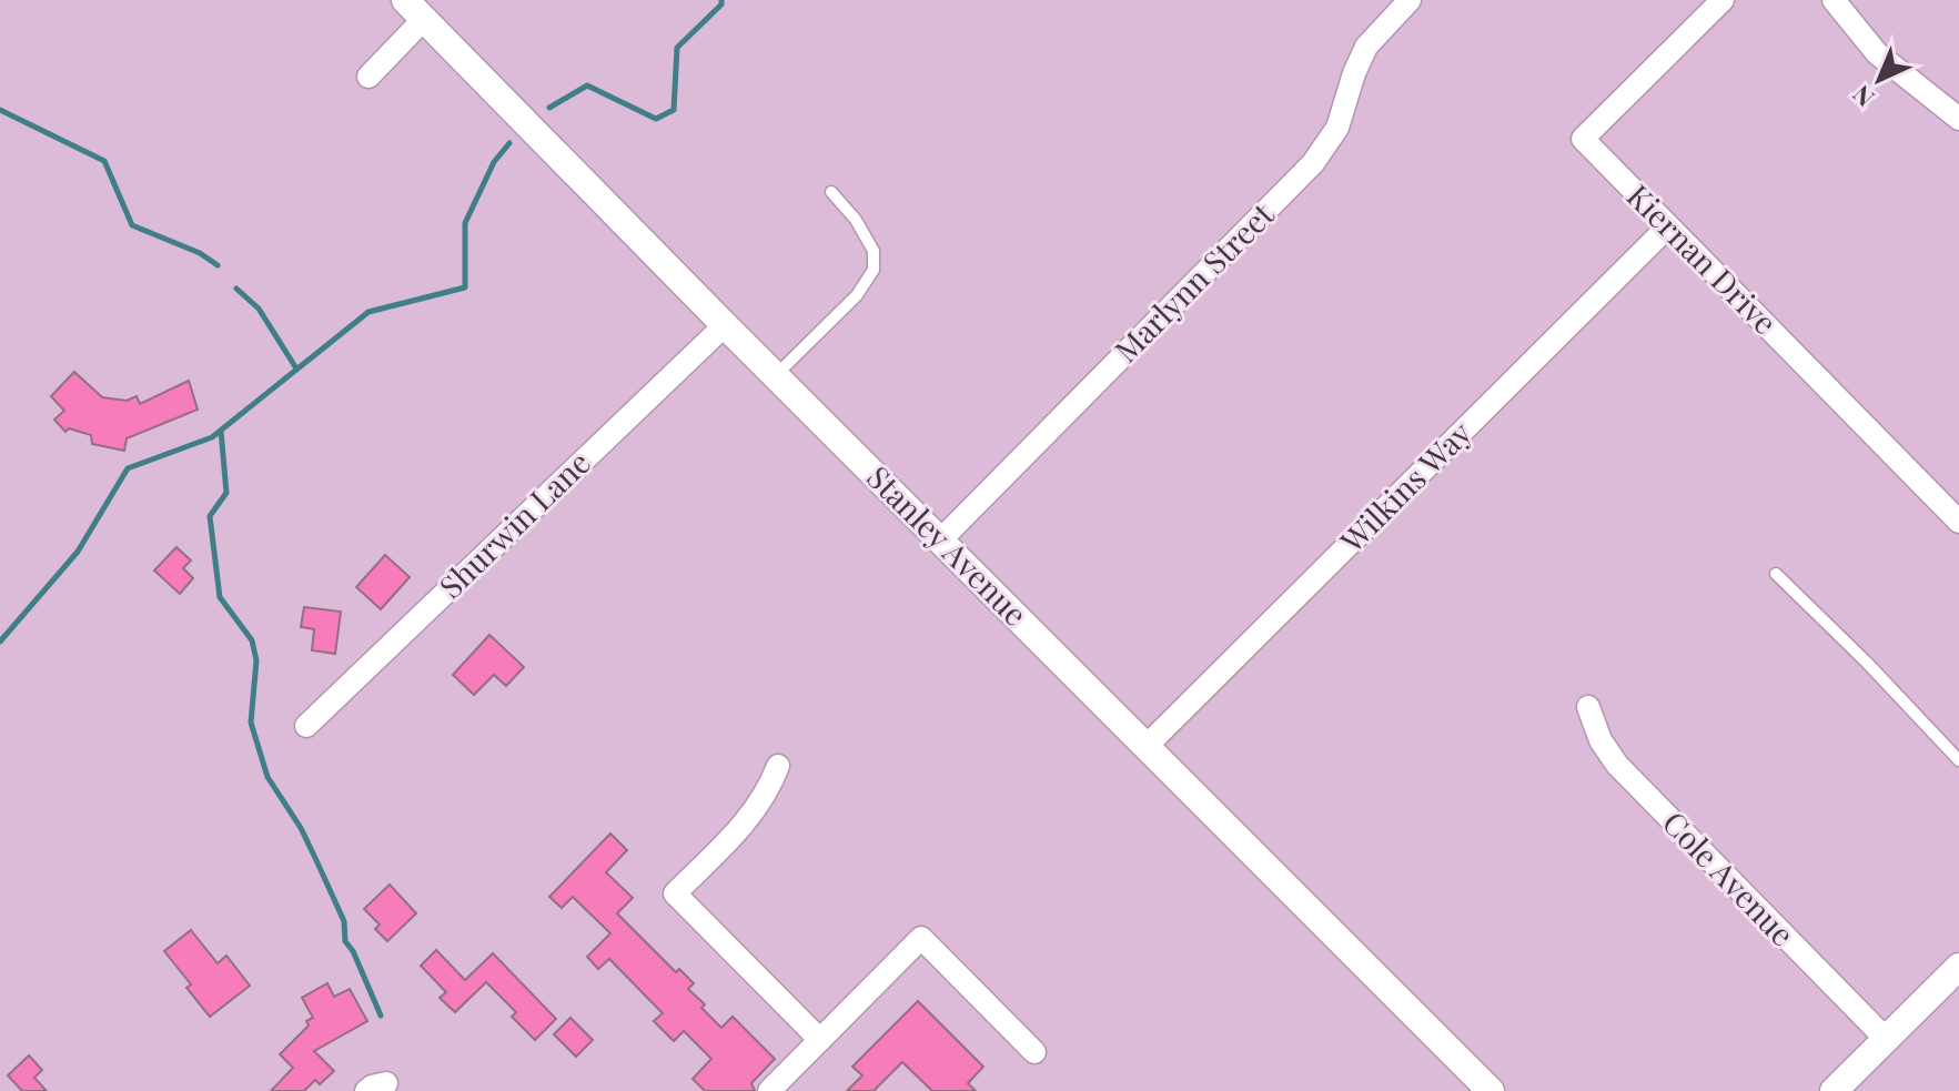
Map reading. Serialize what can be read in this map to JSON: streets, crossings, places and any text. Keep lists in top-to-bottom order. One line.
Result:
{"streets":{"street":["Kiernan Drive","Marlynn Street","Wilkins Way","Shurwin Lane","Stanley Avenue","Cole Avenue"]},"crossings":[["Kiernan Drive","Wilkins Way"],["Marlynn Street","Stanley Avenue"],["Wilkins Way","Stanley Avenue"],["Shurwin Lane","Stanley Avenue"]],"north":"bottom left"}
